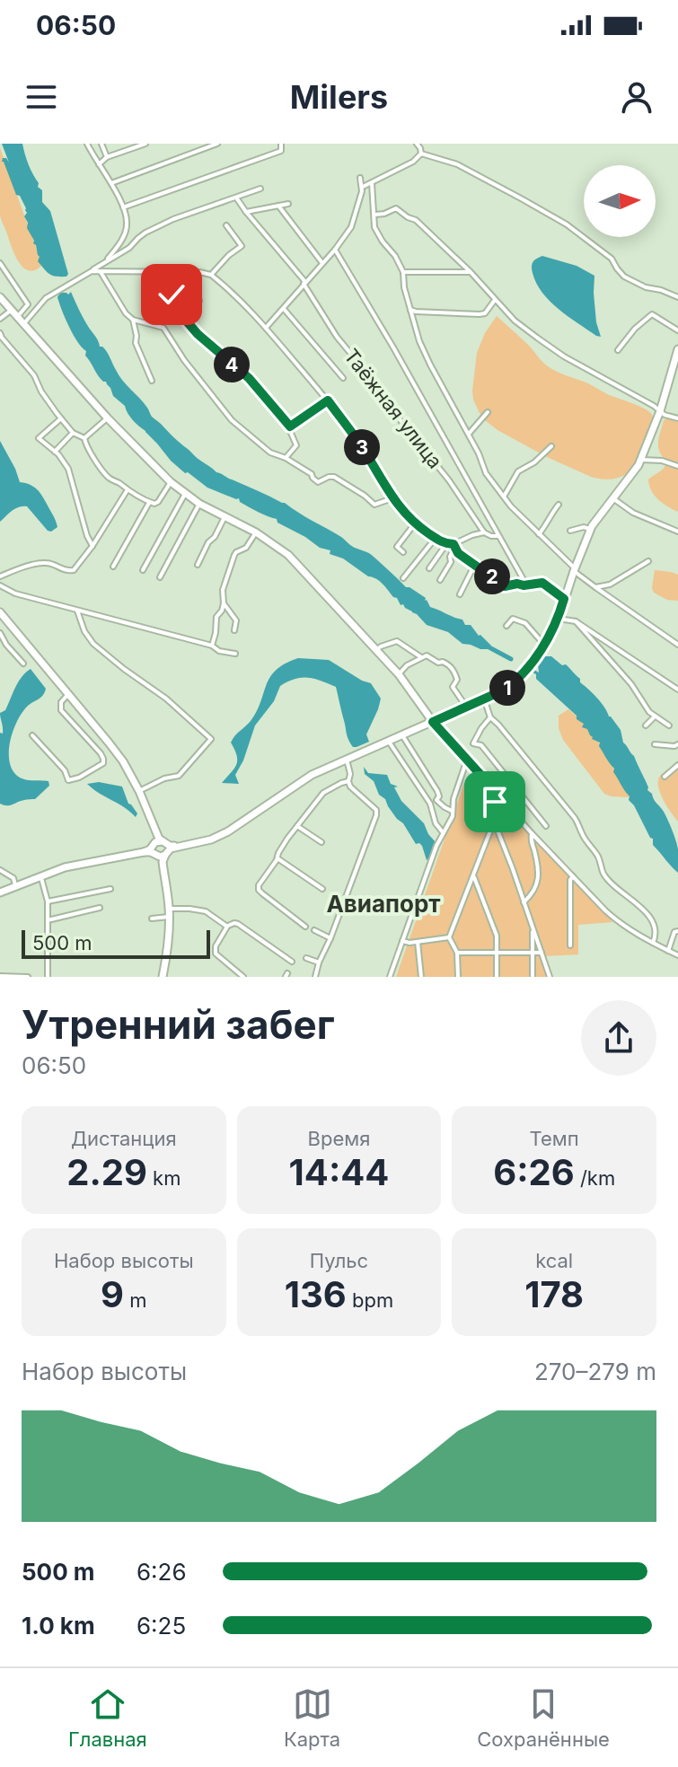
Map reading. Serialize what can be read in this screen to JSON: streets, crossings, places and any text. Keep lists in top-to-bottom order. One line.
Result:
{"streets":{"street":["Таёжная улица"]},"districts":["Авиапорт"],"scale_bar":"500 m","north":"right","page":{"status":"06:50","header":"Milers","pins":["4","3","2","1"],"scale":"500 m","heading":["Утренний забег","06:50"],"stats":[["Дистанция","2.29 km"],["Время","14:44"],["Темп","6:26 /km"],["Набор высоты","9 m"],["Пульс","136 bpm"],["kcal","178"]],"chart":["Набор высоты","270–279 m"],"list":[{"name":"500 m","note":"6:26"},{"name":"1.0 km","note":"6:25"}],"tabs":["Главная","Карта","Сохранённые"]}}
